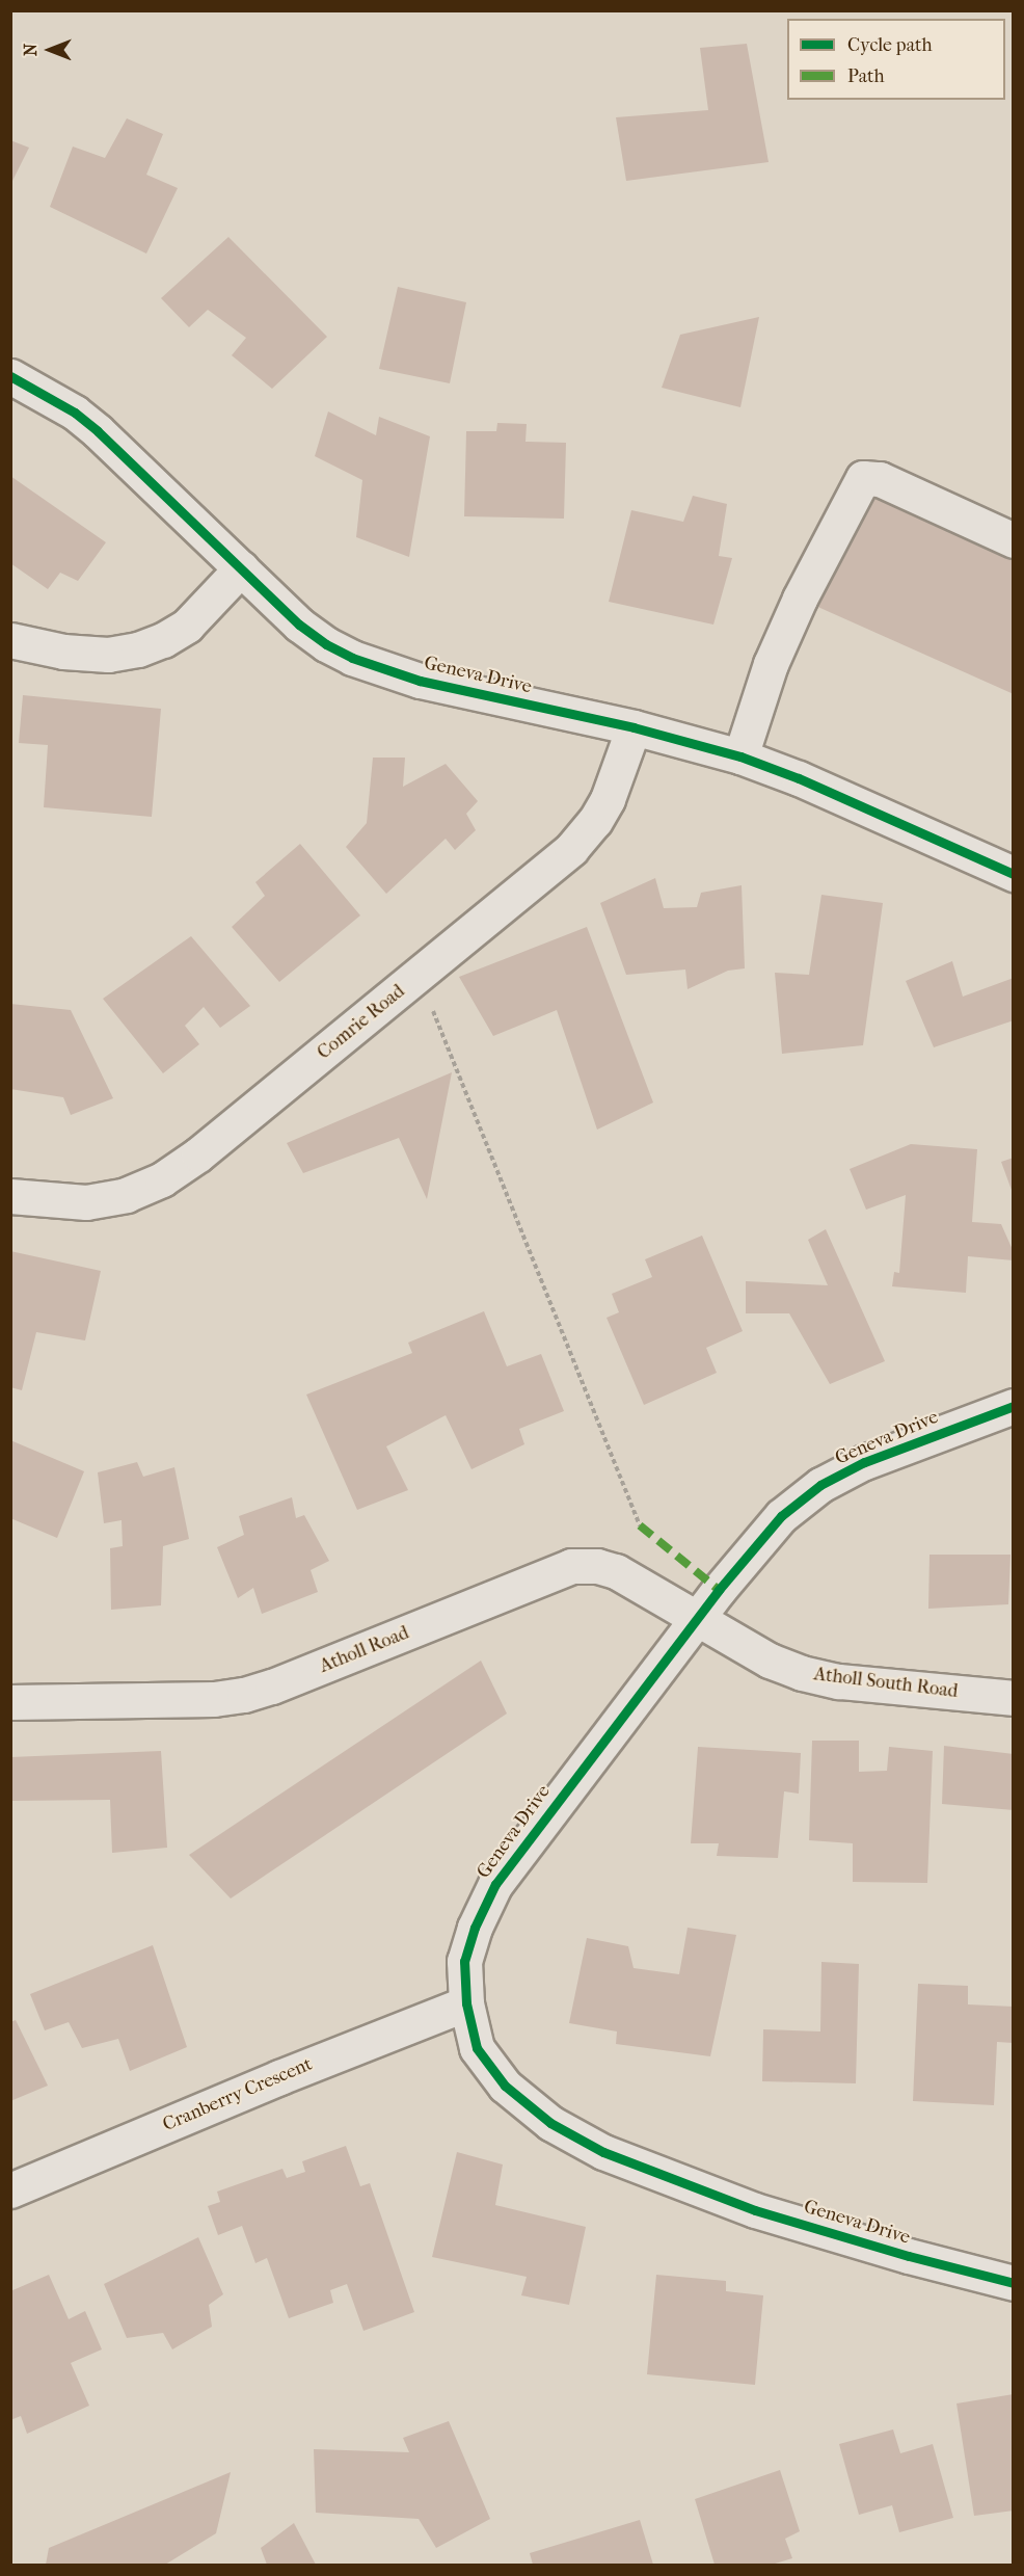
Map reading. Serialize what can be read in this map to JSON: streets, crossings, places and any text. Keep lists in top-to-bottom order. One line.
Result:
{"streets":{"street":["Geneva Drive","Comrie Road","Atholl Road","Atholl South Road","Cranberry Crescent"]},"crossings":[["Geneva Drive","Comrie Road"],["Geneva Drive","Atholl Road"],["Geneva Drive","Atholl South Road"],["Geneva Drive","Cranberry Crescent"],["Atholl Road","Atholl South Road"]],"legend":["Cycle path","Path"],"north":"left"}
